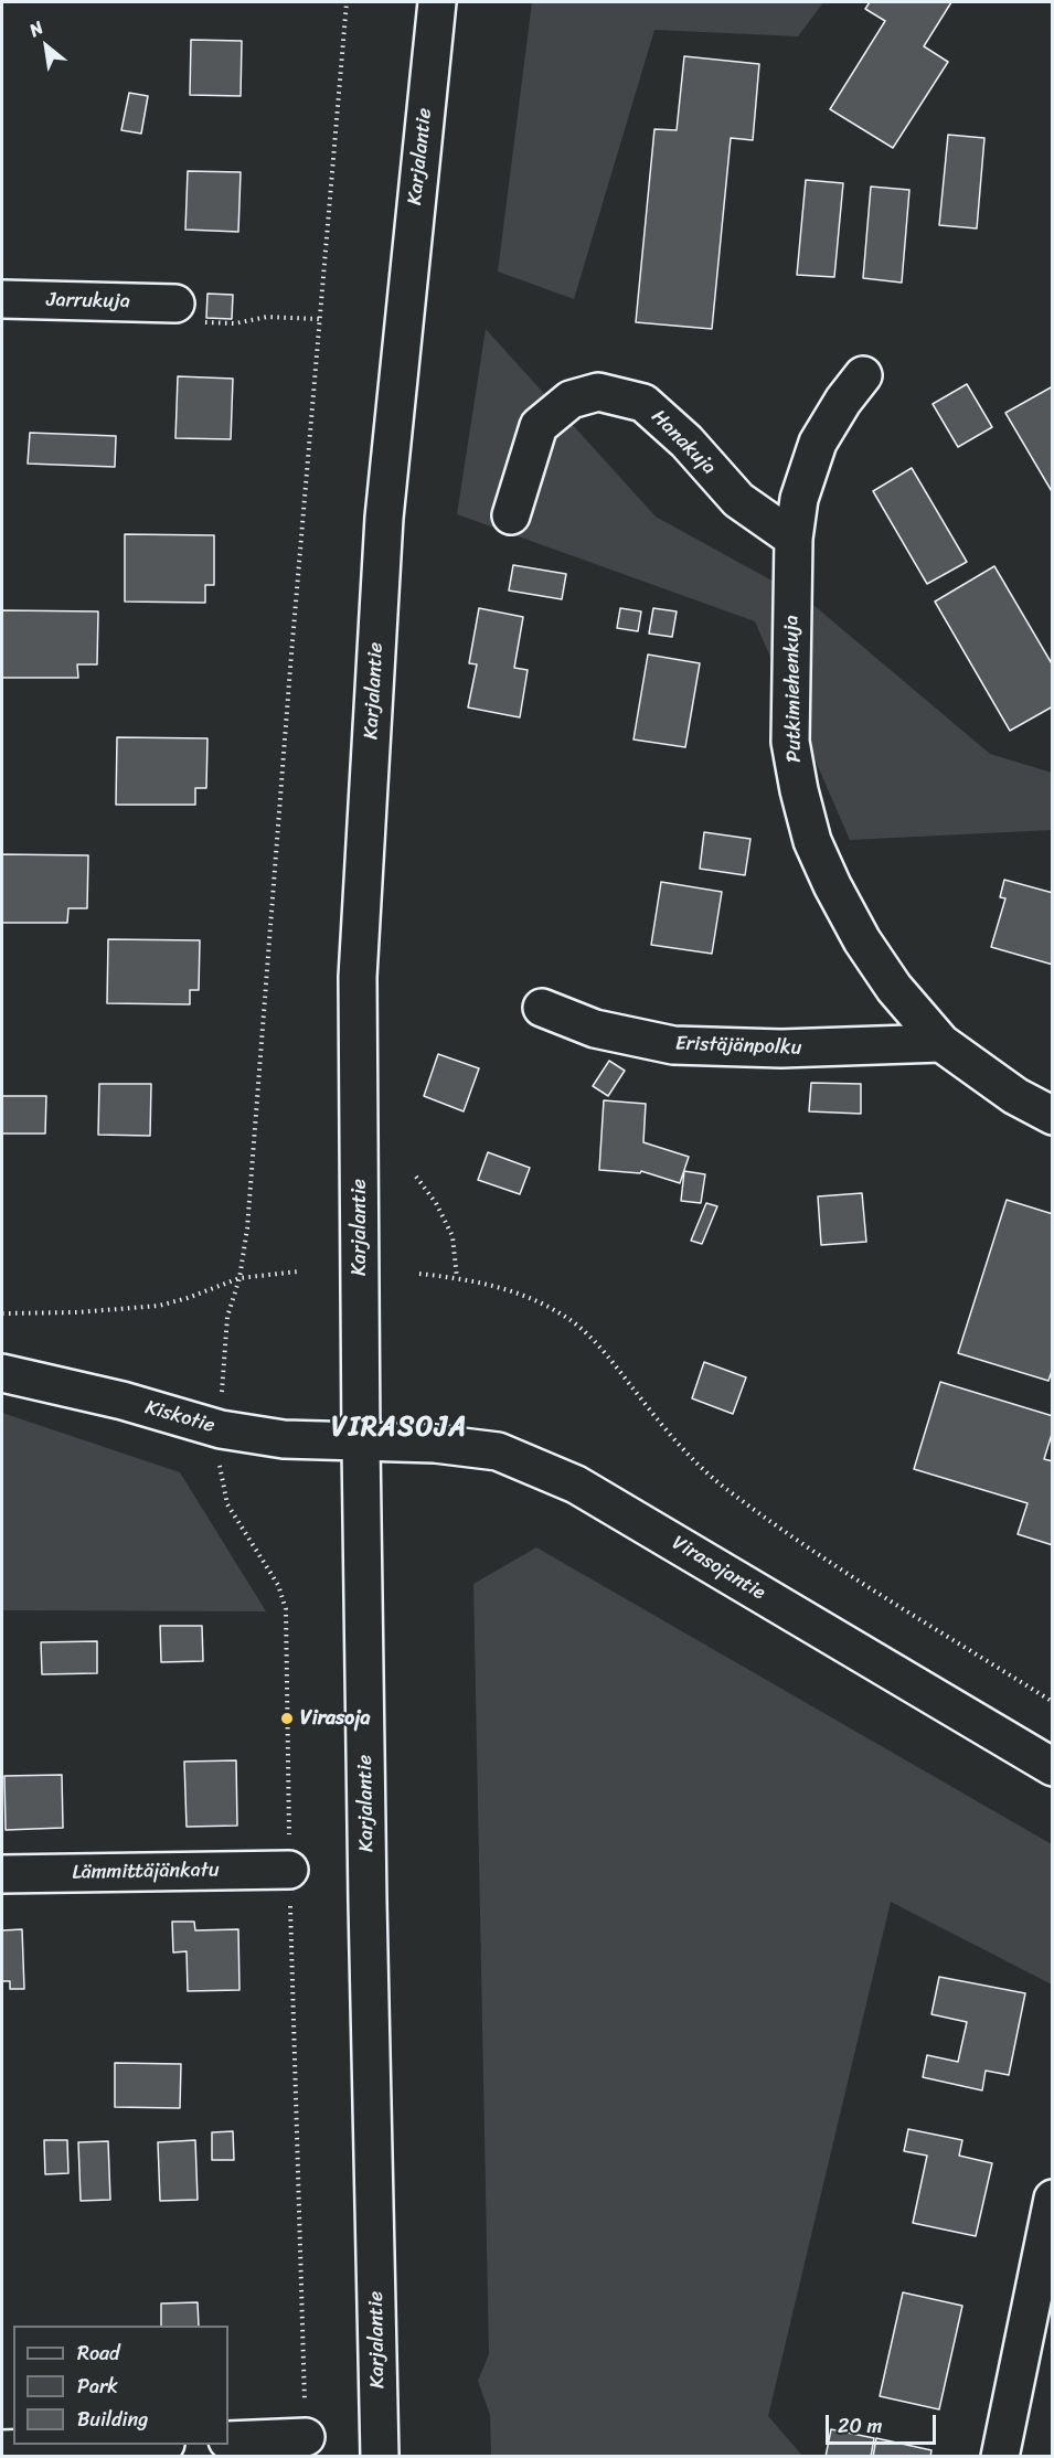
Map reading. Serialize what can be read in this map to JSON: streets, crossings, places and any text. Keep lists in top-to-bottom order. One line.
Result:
{"streets":{"street":["Karjalantie","Jarrukuja","Hanakuja","Putkimiehenkuja","Eristäjänpolku","Kiskotie","Virasojantie","Lämmittäjänkatu"]},"crossings":[["Karjalantie","Kiskotie"],["Karjalantie","Virasojantie"],["Hanakuja","Putkimiehenkuja"],["Putkimiehenkuja","Eristäjänpolku"],["Kiskotie","Virasojantie"]],"districts":["VIRASOJA"],"places":["Virasoja"],"legend":["Road","Park","Building"],"scale_bar":"20 m","north":"top left"}
